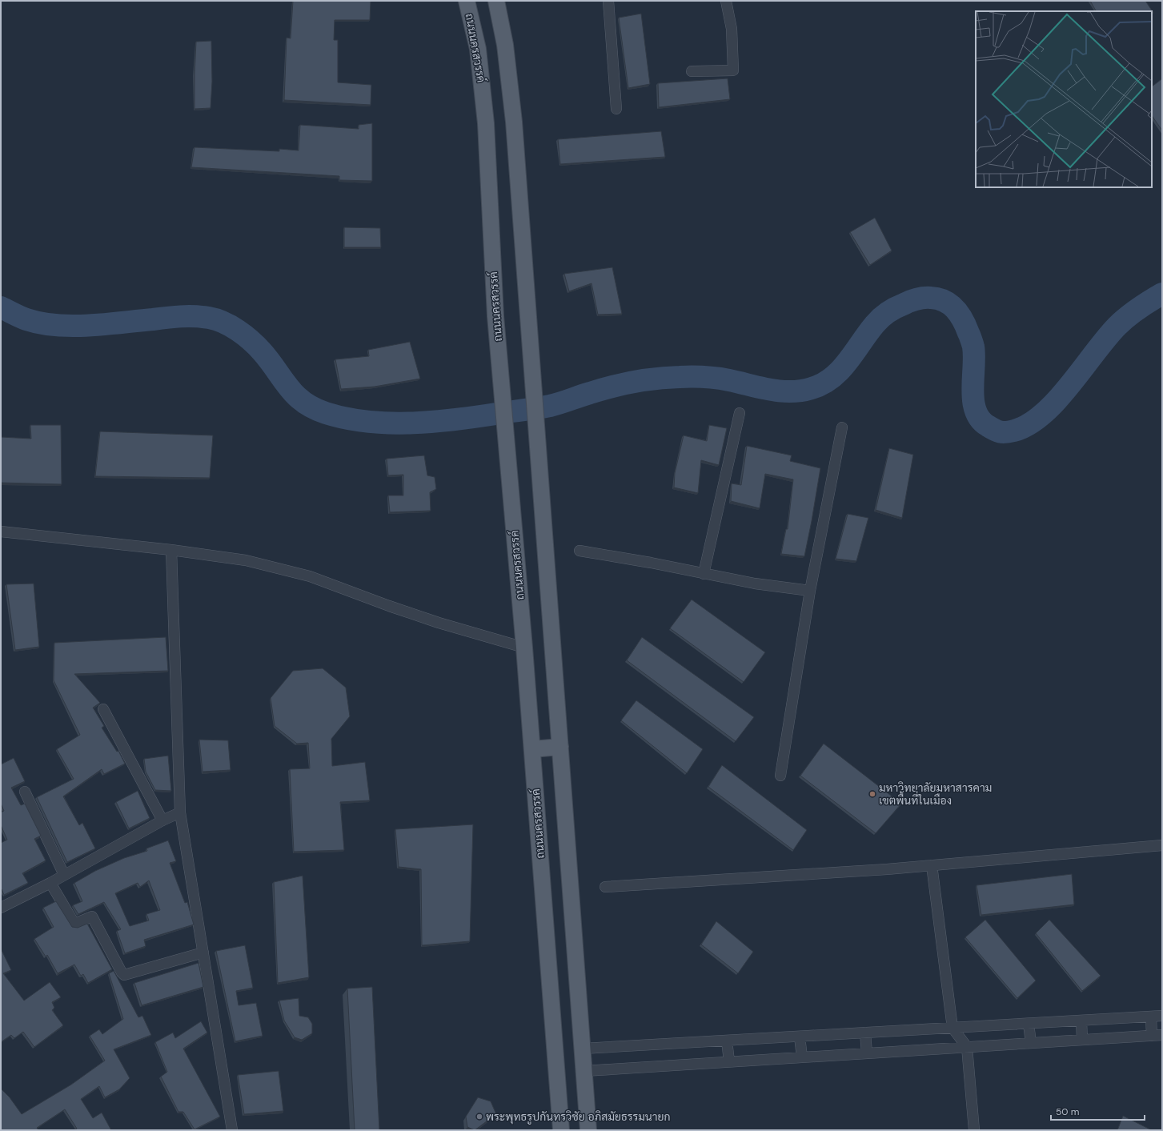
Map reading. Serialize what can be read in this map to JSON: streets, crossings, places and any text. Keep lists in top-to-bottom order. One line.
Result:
{"streets":{"main road":["ถนนนครสวรรค์"]},"places":["มหาวิทยาลัยมหาสารคาม เขตพื้นที่ในเมือง","พระพุทธรูปกันทรวิชัย อภิสมัยธรรมนายก"],"scale_bar":"50 m"}
